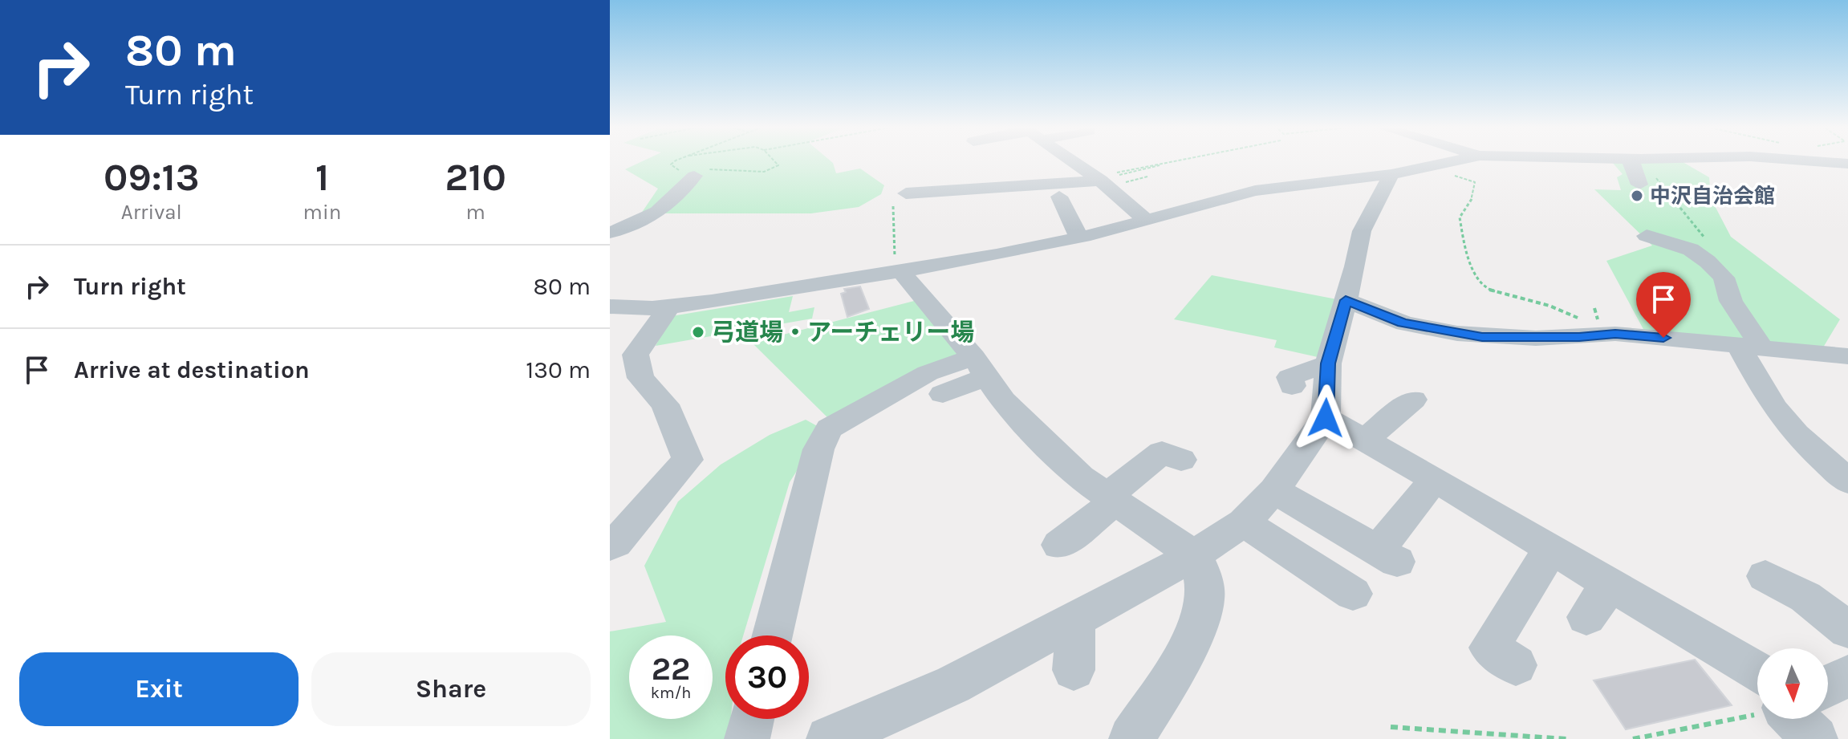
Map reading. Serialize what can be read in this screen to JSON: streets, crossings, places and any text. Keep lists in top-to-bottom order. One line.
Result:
{"places":["中沢自治会館","弓道場・アーチェリー場"],"north":"bottom","page":{"turn":["80 m","Turn right"],"eta":["09:13","Arrival","1","min","210","m"],"list":[{"name":"Turn right","value":"80 m"},{"name":"Arrive at destination","value":"130 m"}],"speed":"22 km/h","limit":"30","buttons":["Exit","Share"]}}
